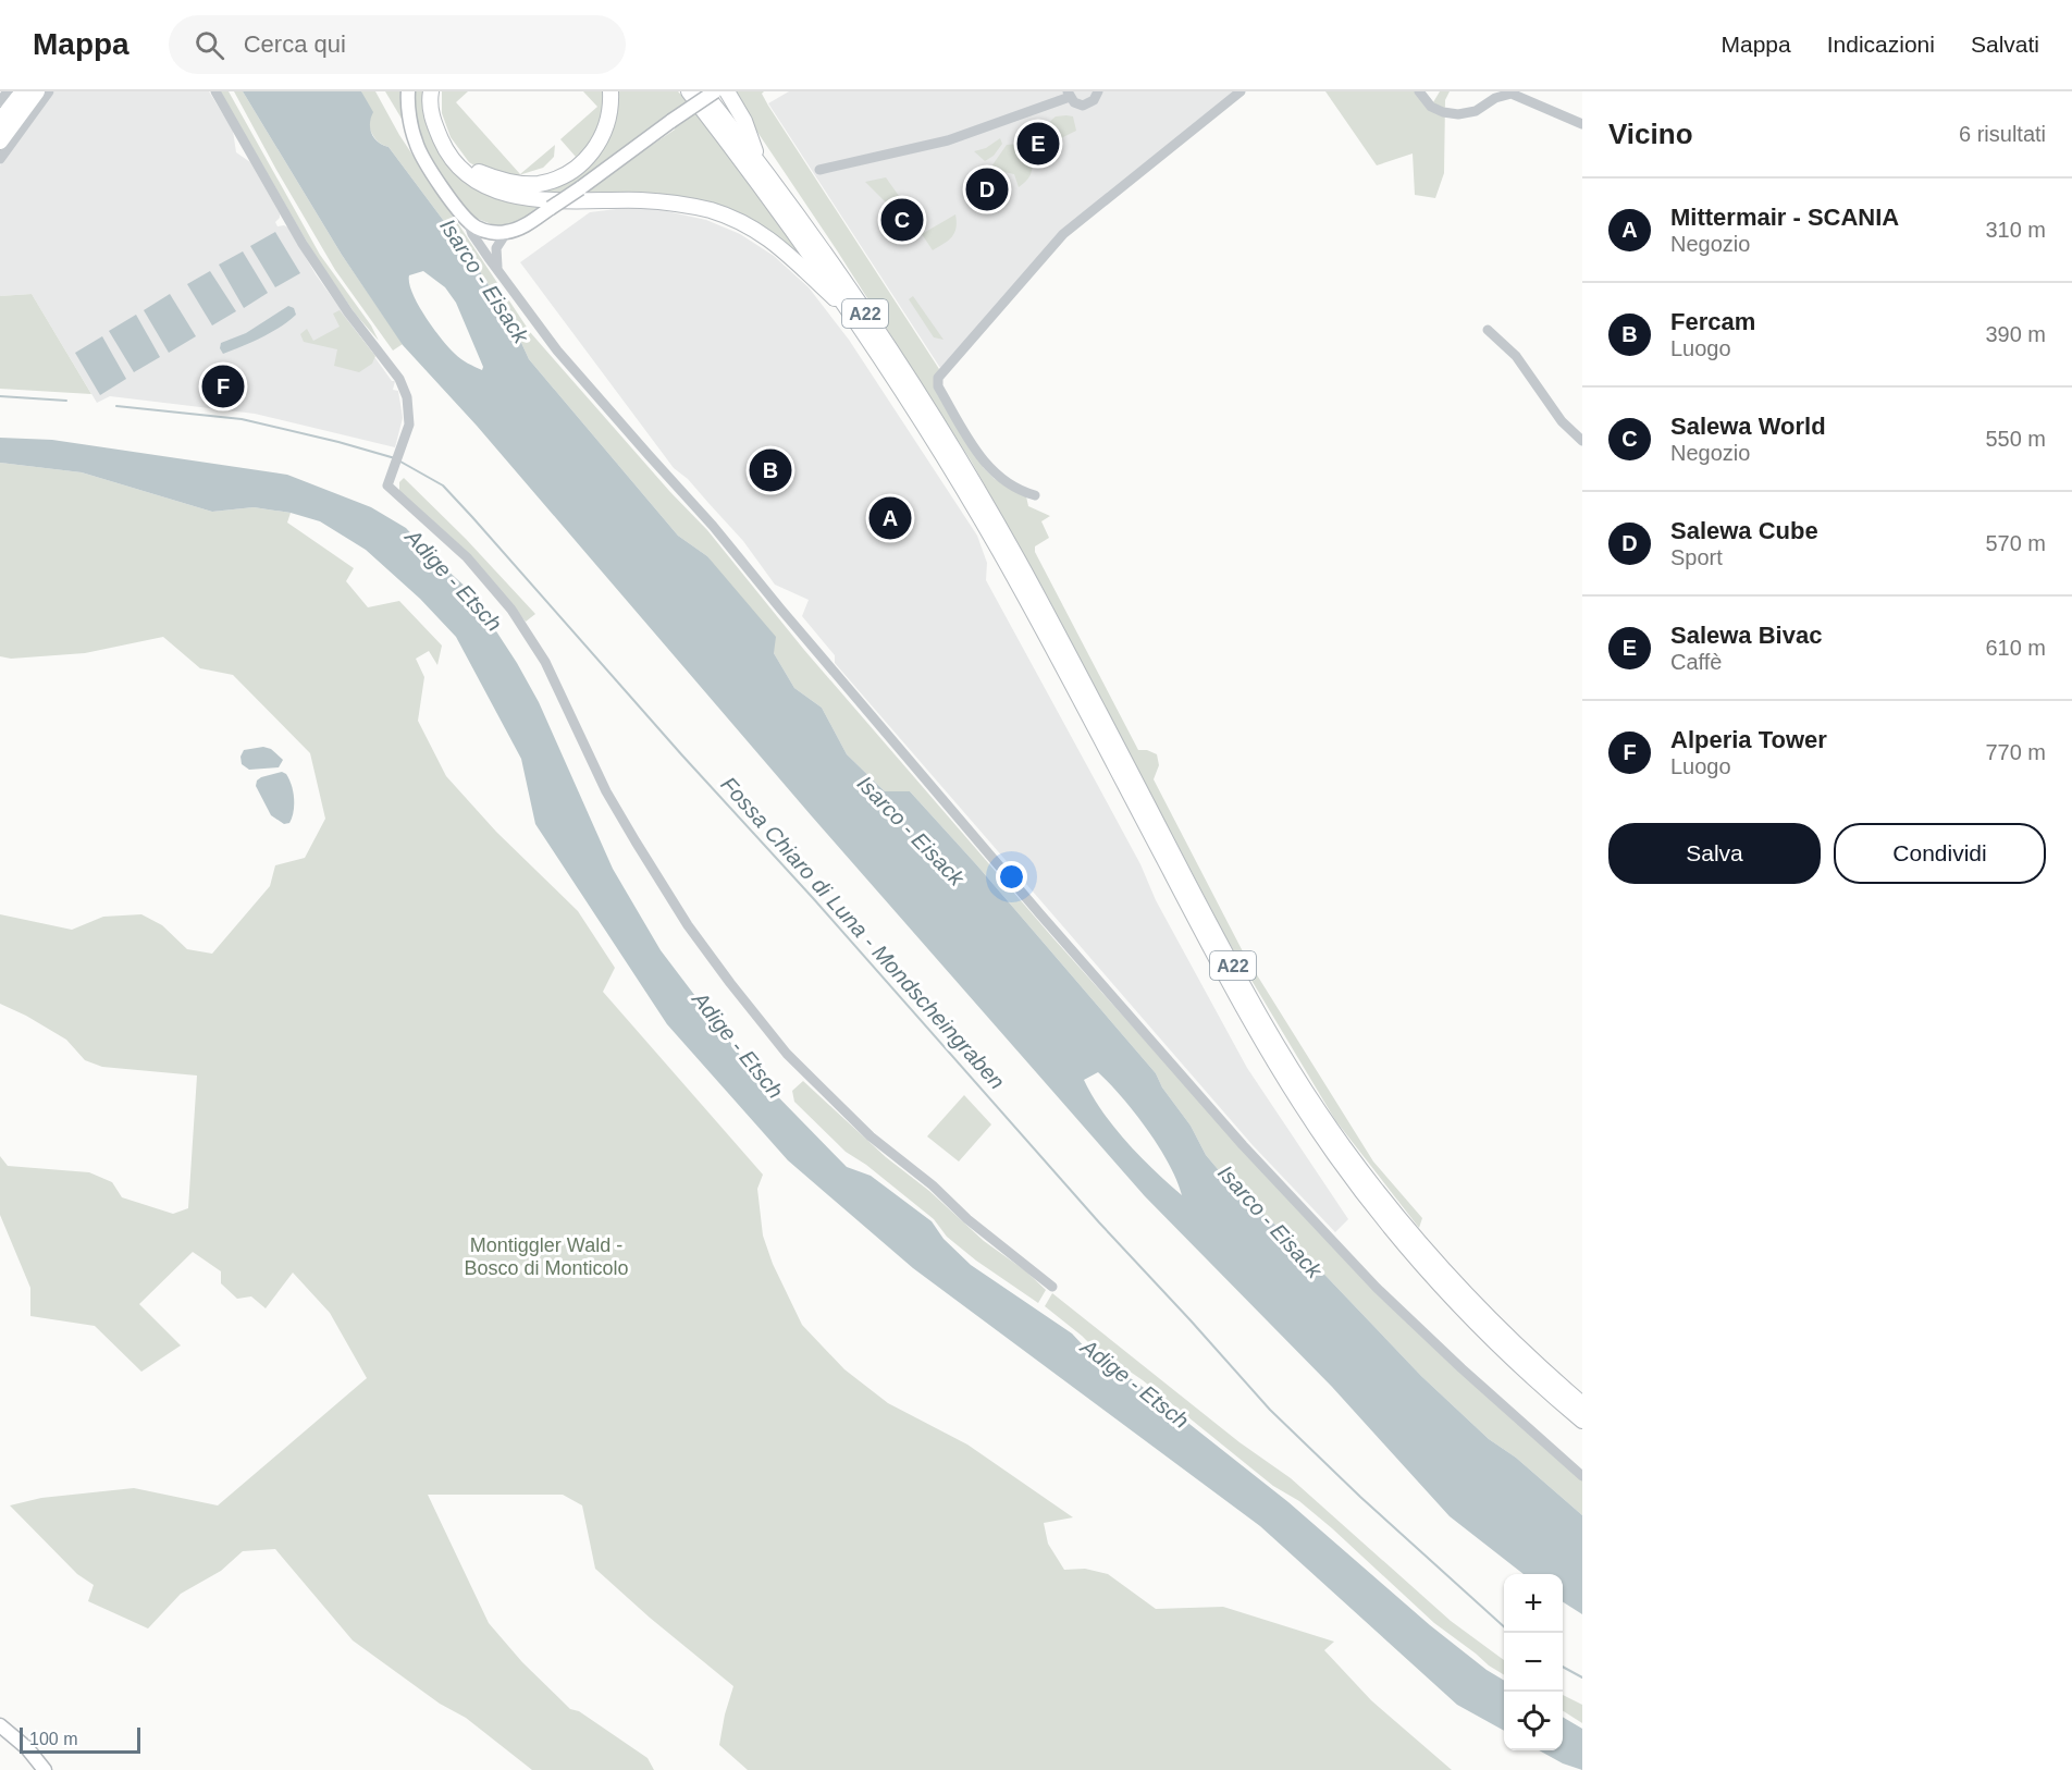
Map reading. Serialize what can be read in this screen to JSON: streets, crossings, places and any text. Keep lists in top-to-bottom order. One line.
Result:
{"streets":{"highway":["A22"]},"water":["Isarco - Eisack","Adige - Etsch","Fossa Chiaro di Luna - Mondscheingraben"],"parks":["Montiggler Wald - Bosco di Monticolo"],"scale_bar":"100 m","page":{"header":"Mappa","search":"Cerca qui","nav":["Mappa","Indicazioni","Salvati"],"heading":["Vicino","6 risultati"],"pins":["E","D","C","F","B","A"],"list":[{"mark":"A","name":"Mittermair - SCANIA","note":"Negozio","value":"310 m"},{"mark":"B","name":"Fercam","note":"Luogo","value":"390 m"},{"mark":"C","name":"Salewa World","note":"Negozio","value":"550 m"},{"mark":"D","name":"Salewa Cube","note":"Sport","value":"570 m"},{"mark":"E","name":"Salewa Bivac","note":"Caffè","value":"610 m"},{"mark":"F","name":"Alperia Tower","note":"Luogo","value":"770 m"}],"buttons":["Salva","Condividi"],"map_buttons":["+","−"],"scale":"100 m"}}
